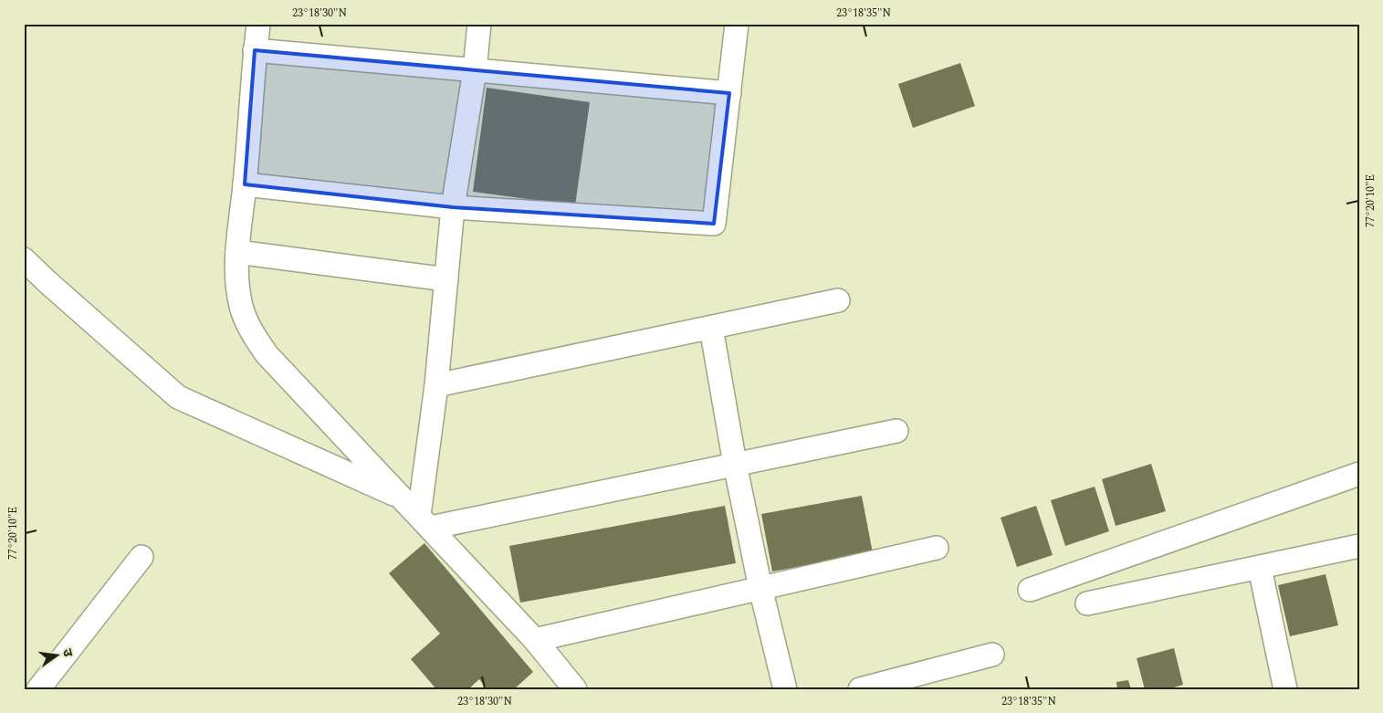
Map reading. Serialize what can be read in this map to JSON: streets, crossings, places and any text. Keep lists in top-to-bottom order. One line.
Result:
{"north":"right","coordinates":["23°18'30\"N","23°18'35\"N","77°20'10\"E"]}
